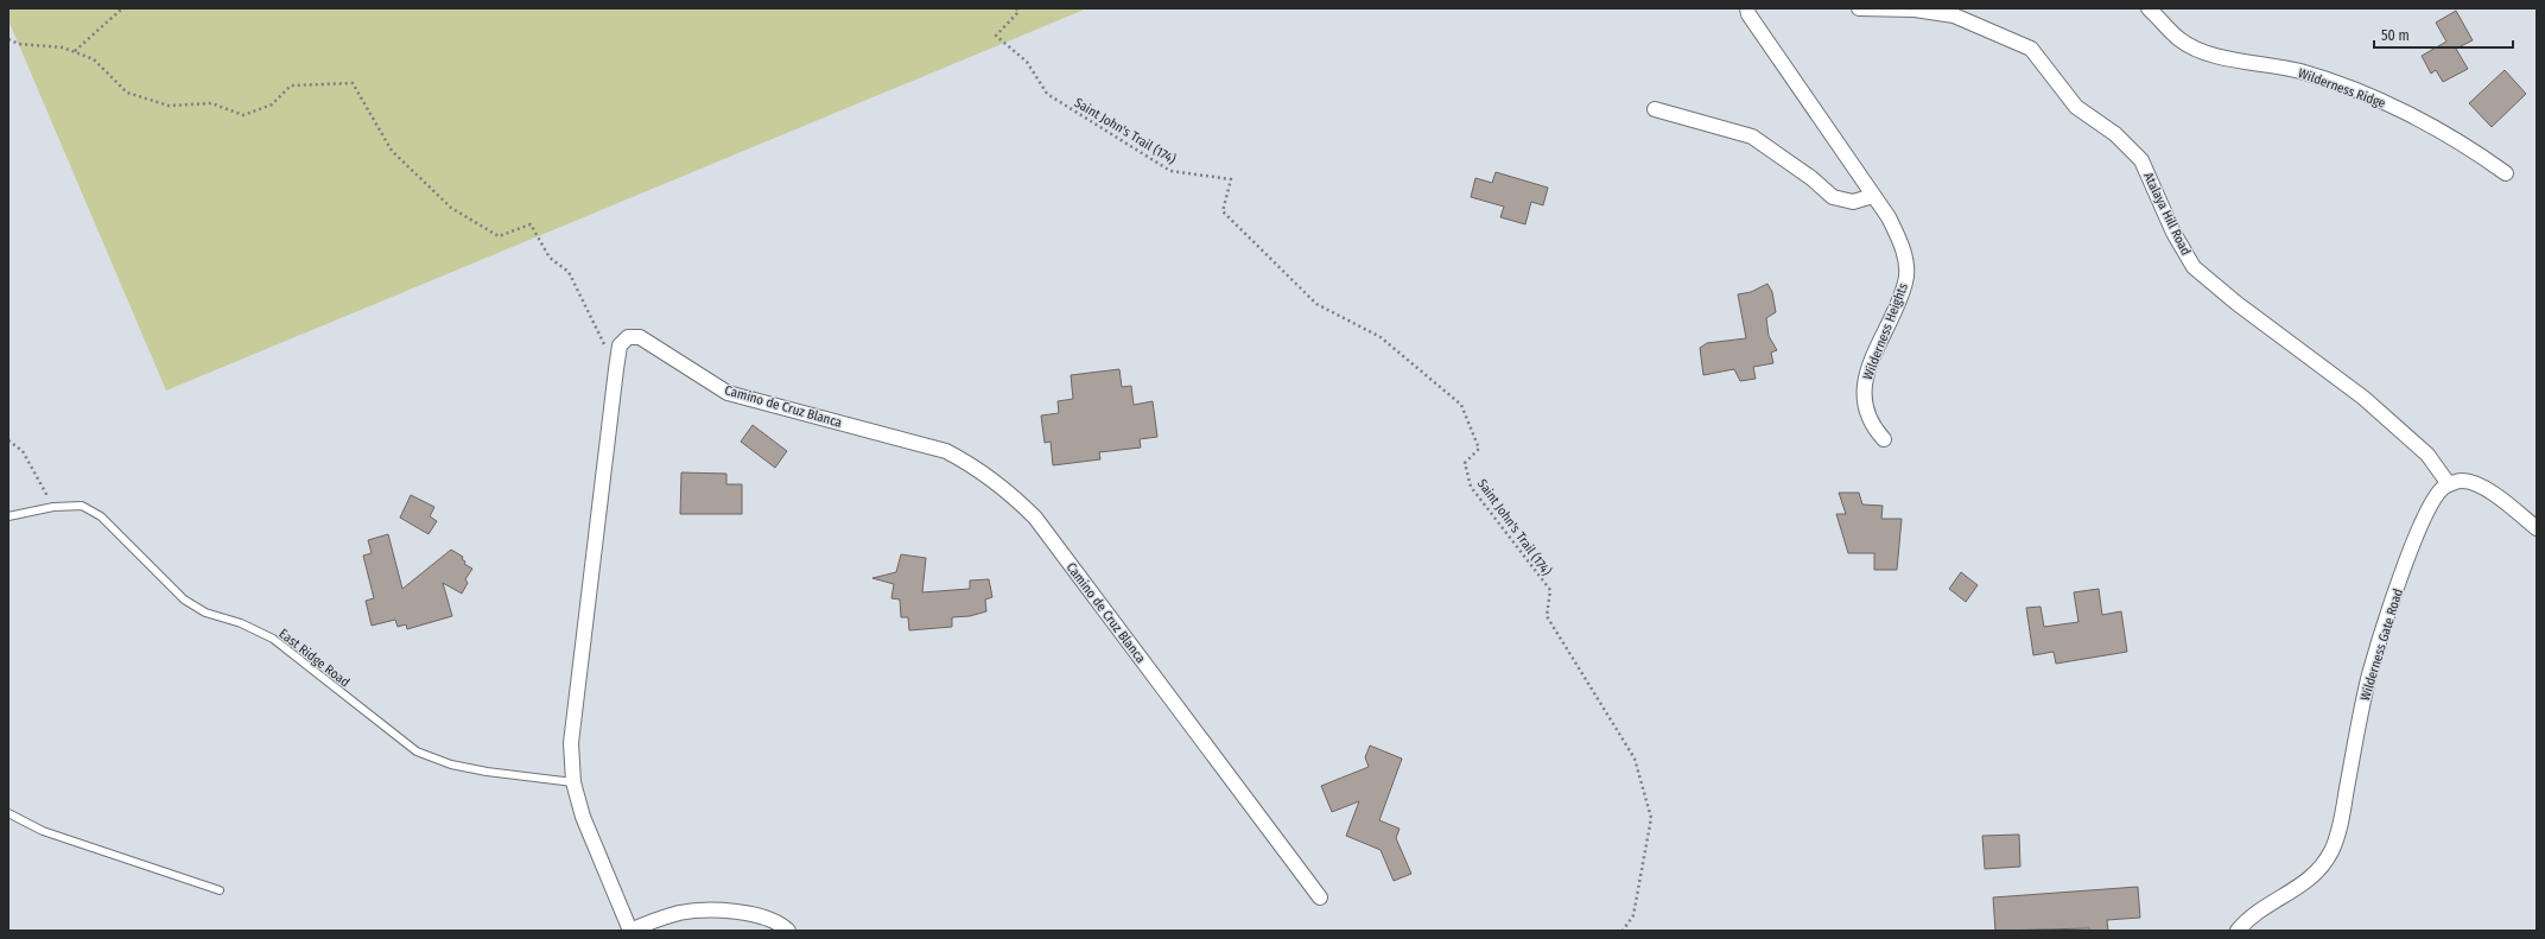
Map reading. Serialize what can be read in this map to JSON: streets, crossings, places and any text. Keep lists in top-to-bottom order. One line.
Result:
{"streets":{"street":["Wilderness Ridge","Atalaya Hill Road","Wilderness Heights","Camino de Cruz Blanca","Wilderness Gate Road"],"lane":["East Ridge Road"],"path":["Saint John's Trail (174)"]},"crossings":[["Atalaya Hill Road","Wilderness Gate Road"],["Camino de Cruz Blanca","East Ridge Road"]],"scale_bar":"50 m"}
